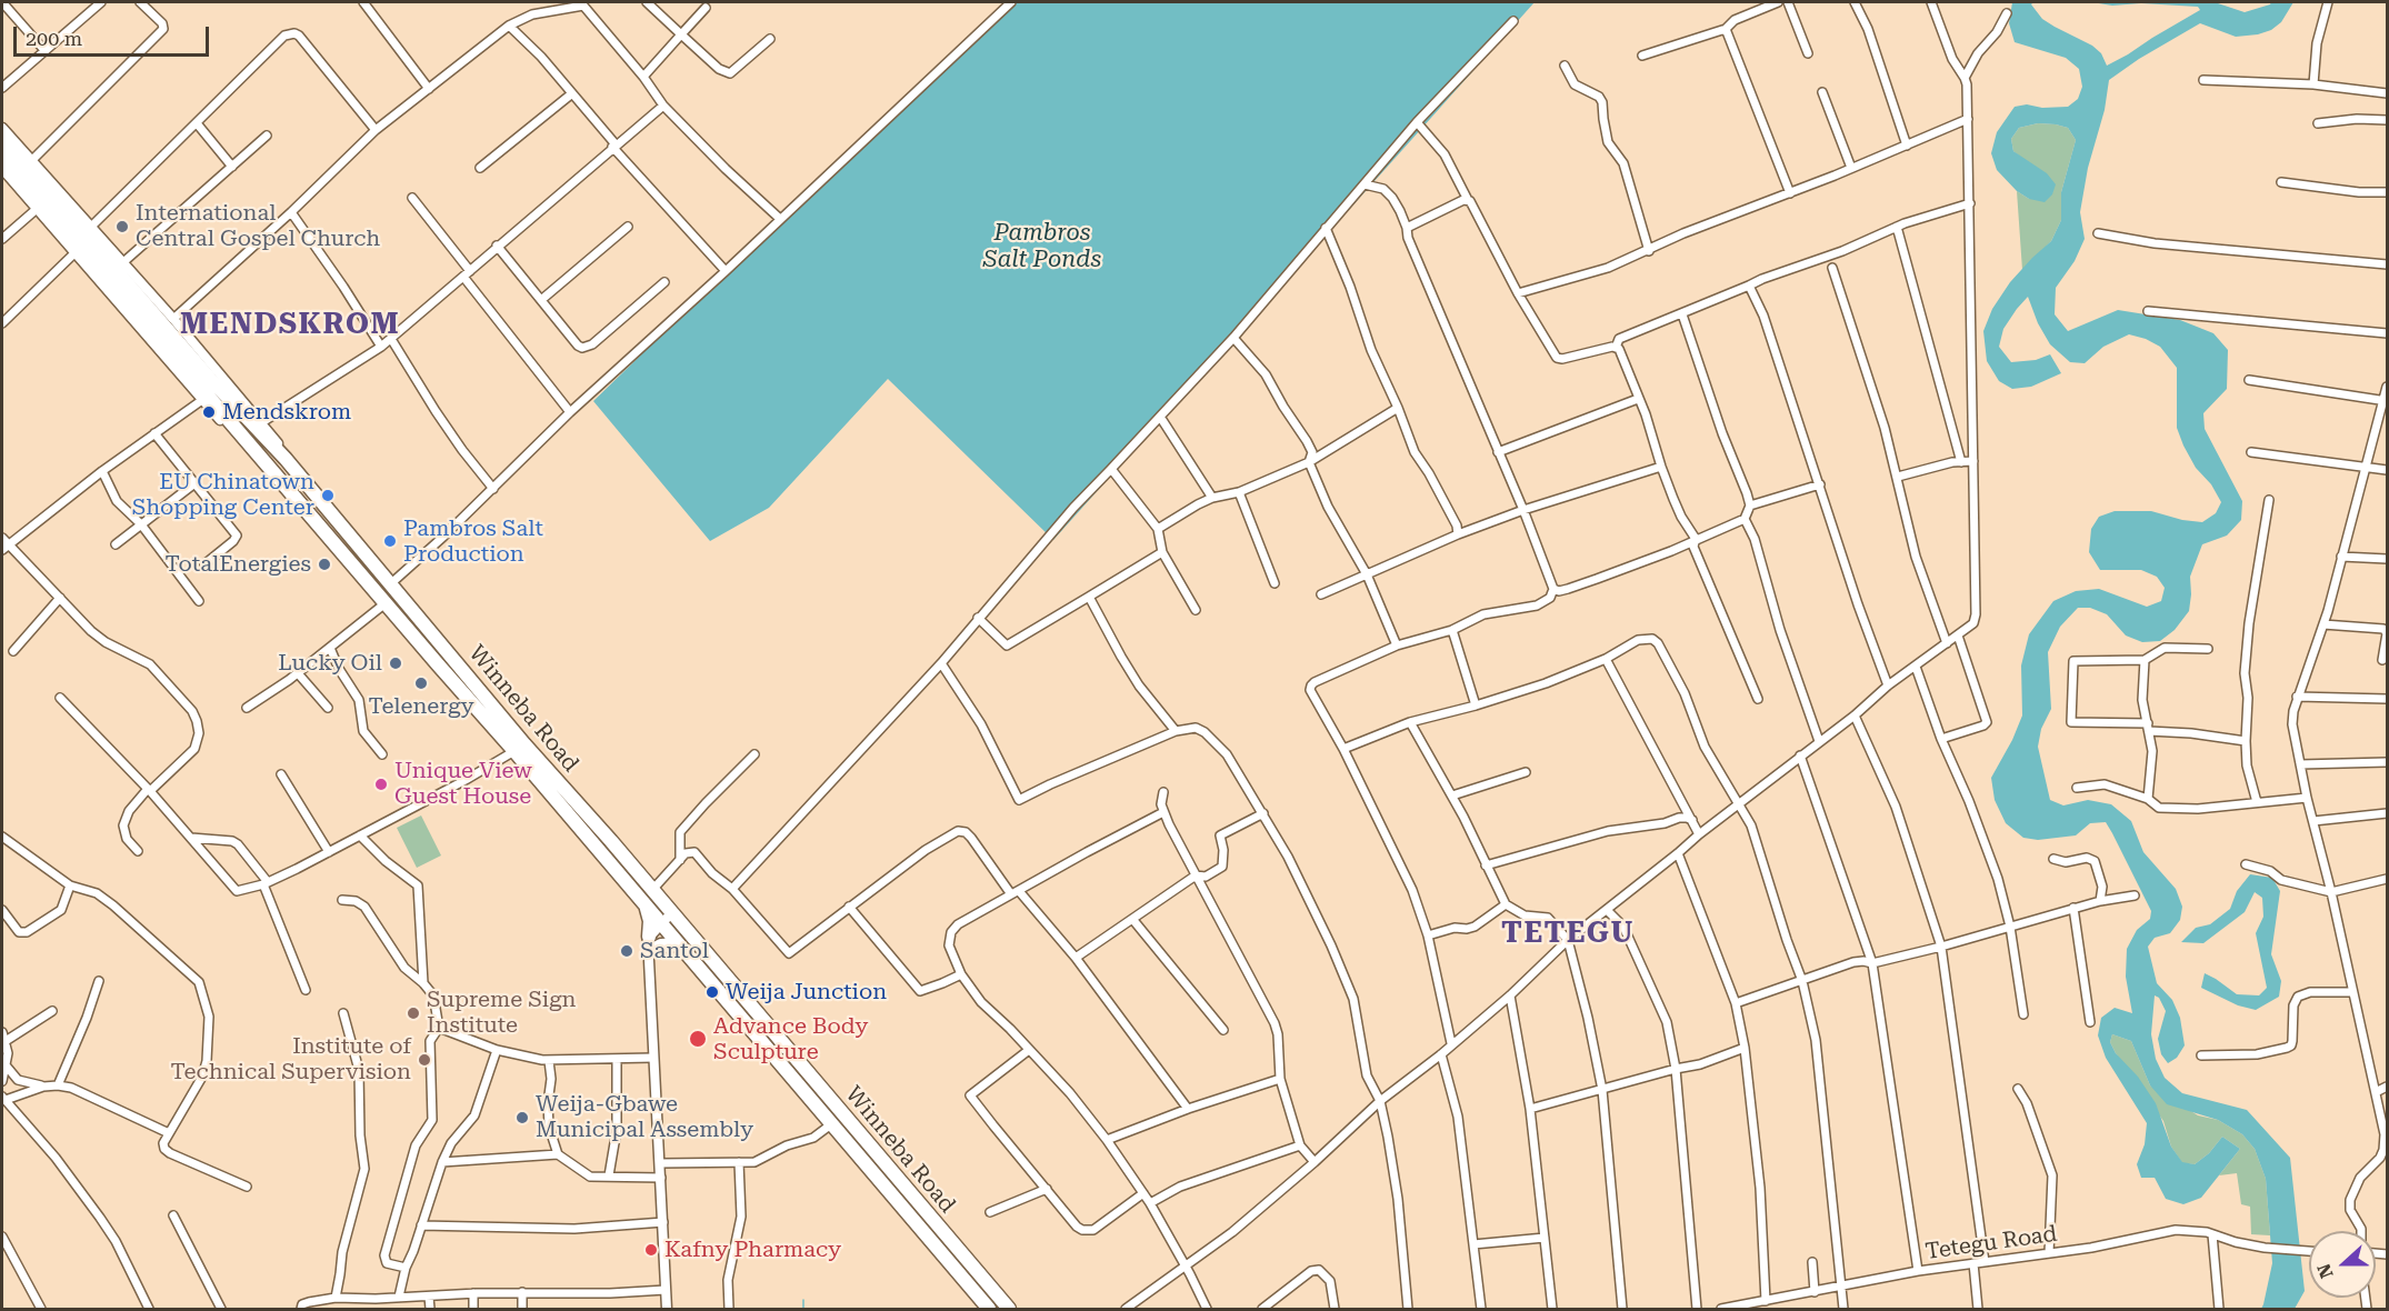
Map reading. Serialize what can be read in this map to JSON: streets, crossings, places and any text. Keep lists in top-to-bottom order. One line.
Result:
{"streets":{"highway":["Winneba Road"],"street":["Tetegu Road"]},"districts":["MENDSKROM","TETEGU"],"water":["Pambros Salt Ponds"],"places":["International Central Gospel Church","Mendskrom","EU Chinatown Shopping Center","Pambros Salt Production","TotalEnergies","Lucky Oil","Telenergy","Unique View Guest House","Santol","Weija Junction","Supreme Sign Institute","Advance Body Sculpture","Institute of Technical Supervision","Weija-Gbawe Municipal Assembly","Kafny Pharmacy"],"scale_bar":"200 m","north":"left"}
